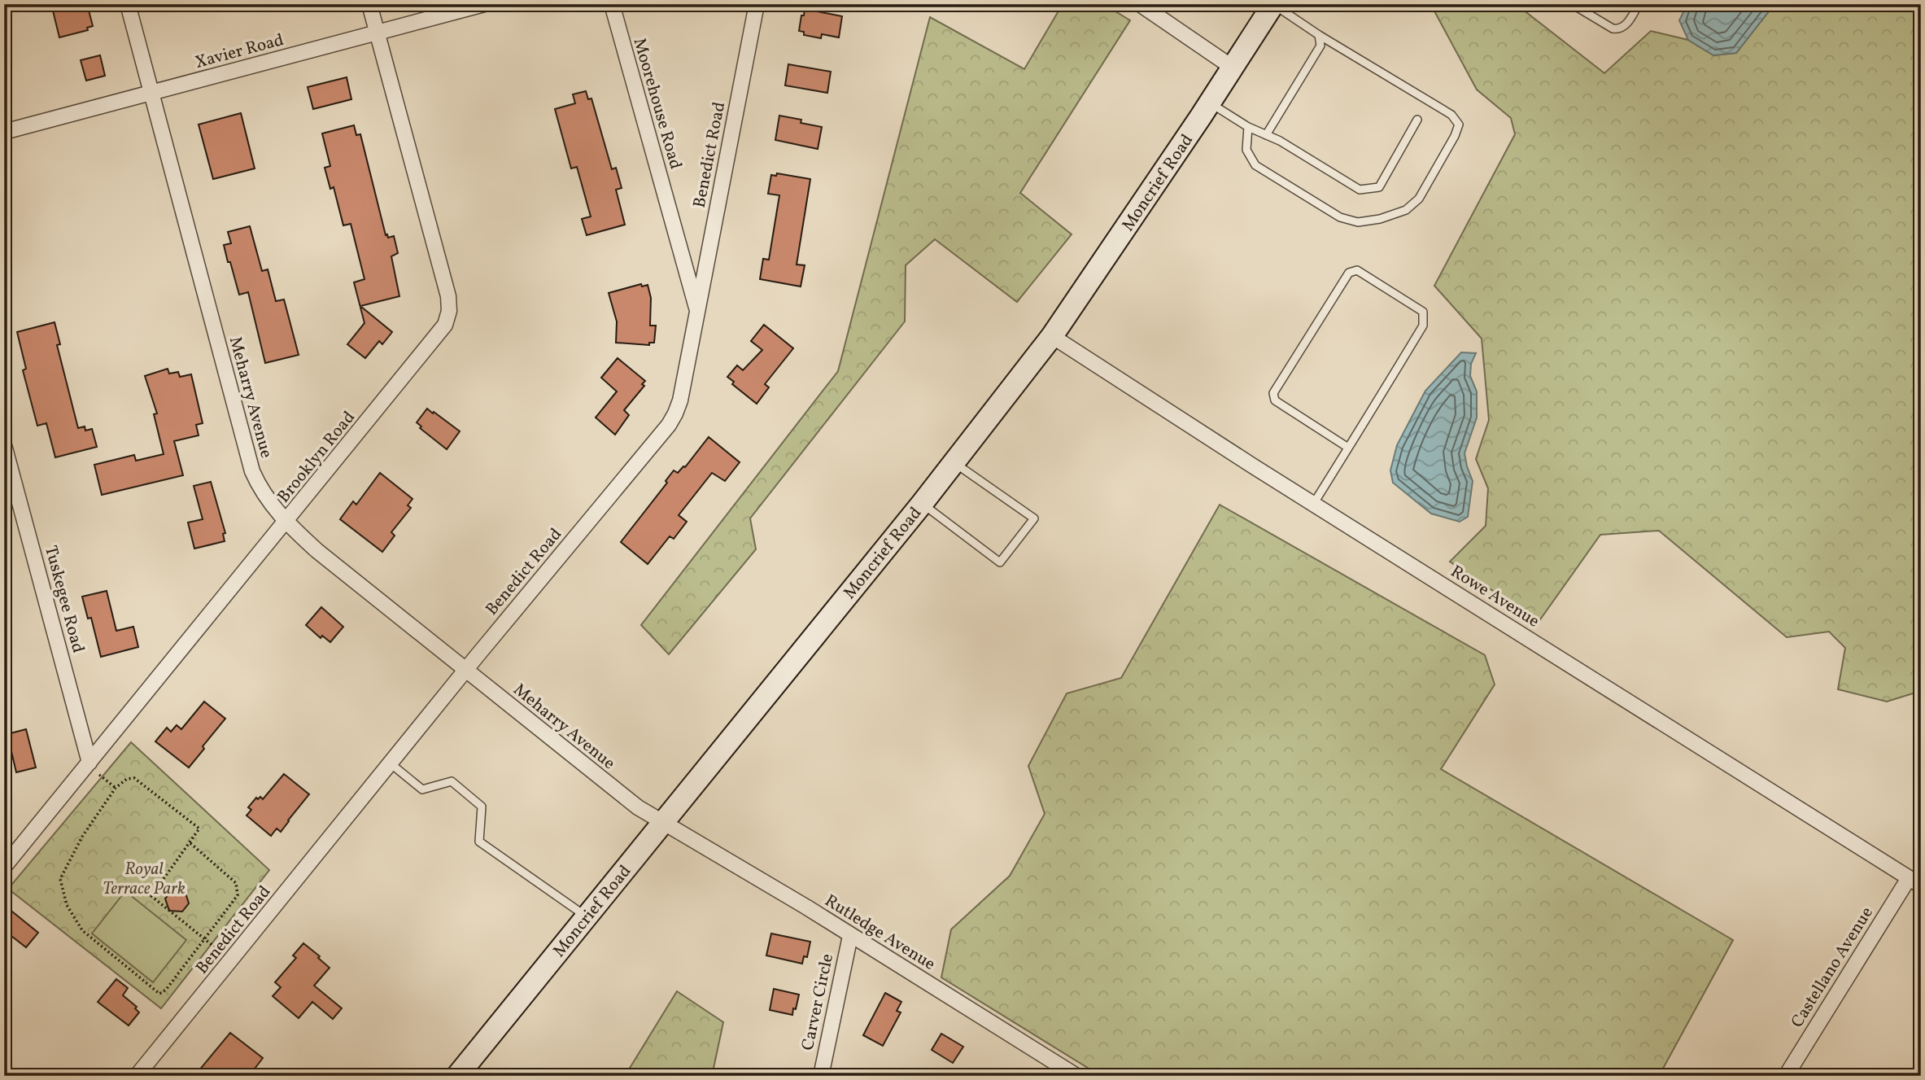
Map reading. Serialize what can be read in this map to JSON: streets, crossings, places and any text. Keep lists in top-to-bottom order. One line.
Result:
{"streets":{"main road":["Moncrief Road"],"street":["Xavier Road","Moorehouse Road","Benedict Road","Meharry Avenue","Brooklyn Road","Rowe Avenue","Tuskegee Road","Rutledge Avenue","Castellano Avenue","Carver Circle"]},"crossings":[["Xavier Road","Meharry Avenue"],["Xavier Road","Brooklyn Road"],["Moorehouse Road","Benedict Road"],["Benedict Road","Meharry Avenue"],["Moncrief Road","Meharry Avenue"],["Moncrief Road","Rowe Avenue"],["Moncrief Road","Rutledge Avenue"],["Meharry Avenue","Brooklyn Road"],["Meharry Avenue","Rutledge Avenue"],["Brooklyn Road","Tuskegee Road"],["Rowe Avenue","Castellano Avenue"],["Rutledge Avenue","Carver Circle"]],"parks":["Royal Terrace Park"]}
